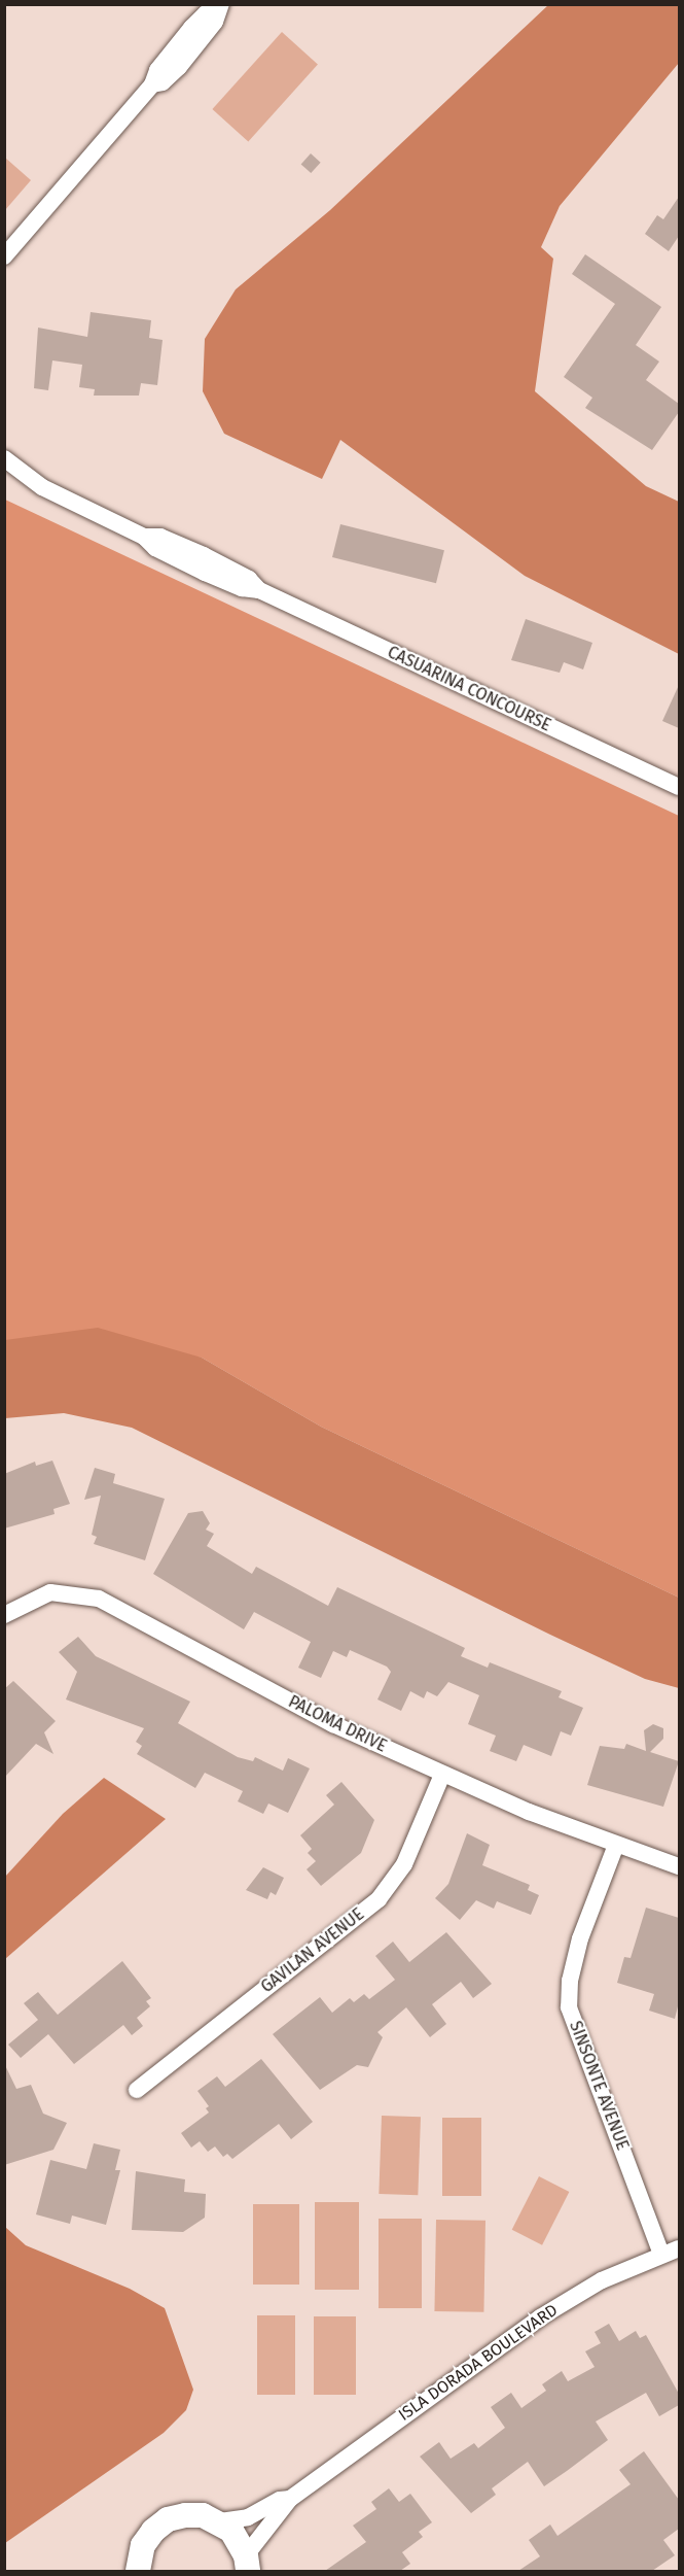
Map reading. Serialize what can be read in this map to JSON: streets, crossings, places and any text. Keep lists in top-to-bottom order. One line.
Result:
{"streets":{"street":["CASUARINA CONCOURSE","PALOMA DRIVE","GAVILAN AVENUE","SINSONTE AVENUE","ISLA DORADA BOULEVARD"]},"crossings":[["PALOMA DRIVE","GAVILAN AVENUE"],["PALOMA DRIVE","SINSONTE AVENUE"],["SINSONTE AVENUE","ISLA DORADA BOULEVARD"]]}
